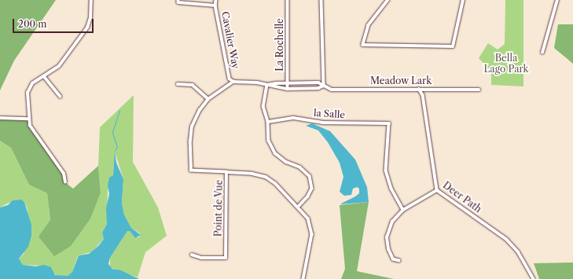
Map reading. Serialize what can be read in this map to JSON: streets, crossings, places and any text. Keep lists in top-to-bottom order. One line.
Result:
{"streets":{"street":["Cavalier Way","La Rochelle","Meadow Lark","la Salle","Deer Path","Point de Vue"]},"crossings":[["Cavalier Way","Point de Vue"],["La Rochelle","Meadow Lark"],["Meadow Lark","Deer Path"]],"parks":["Bella Lago Park"],"scale_bar":"200 m"}
